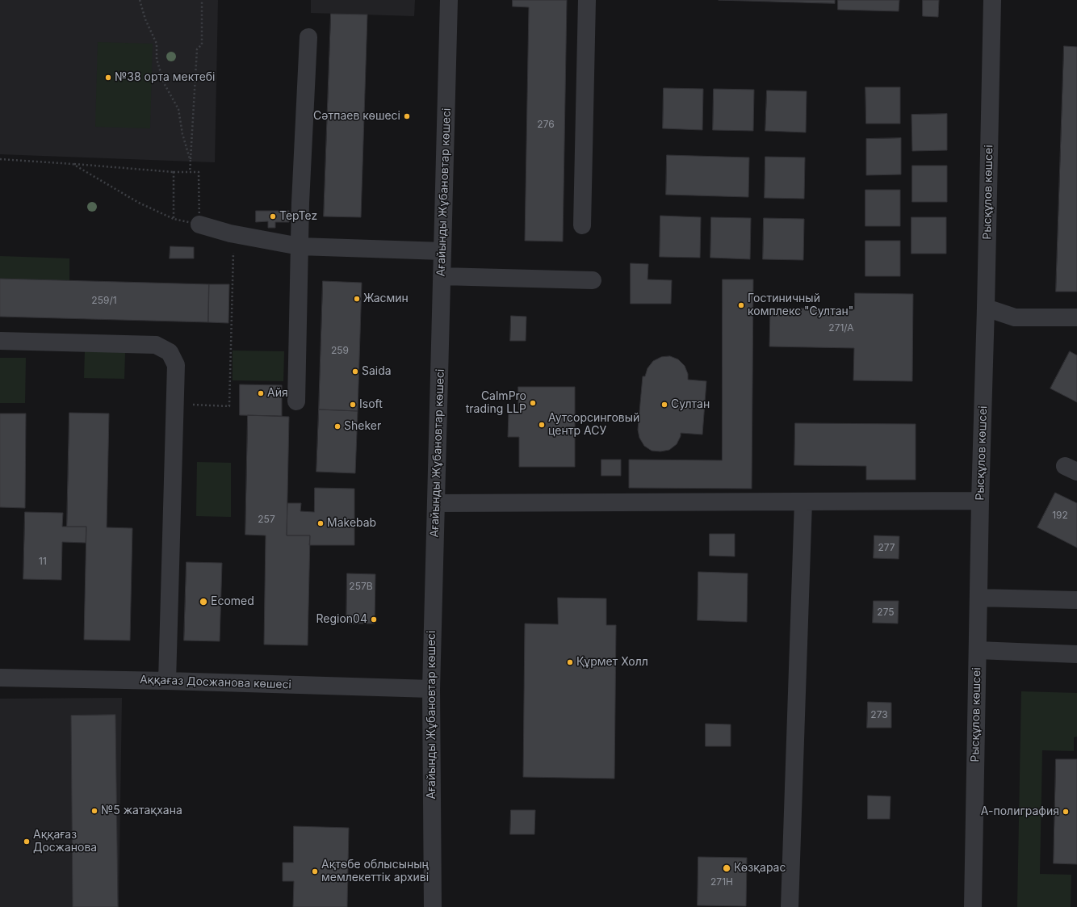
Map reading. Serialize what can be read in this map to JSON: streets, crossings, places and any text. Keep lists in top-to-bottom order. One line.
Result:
{"streets":{"street":["Ағайынды Жұбановтар көшесі","Рысқұлов көшсеі","Аққағаз Досжанова көшесі"]},"crossings":[["Ағайынды Жұбановтар көшесі","Аққағаз Досжанова көшесі"]],"places":["№38 орта мектебі","Сәтпаев көшесі","TepTez","Жасмин","Гостиничный комплекс \"Султан\"","Saida","Айя","CalmPro trading LLP","Isoft","Султан","Аутсорсинговый центр АСУ","Sheker","Makebab","Ecomed","Region04","Құрмет Холл","№5 жатақхана","А-полиграфия","Аққағаз Досжанова","Көзқарас","Ақтөбе облысының мемлекеттік архиві"],"house_numbers":["276","259/1","271/А","259","192","257","277","11","257В","275","273","271Н"]}
